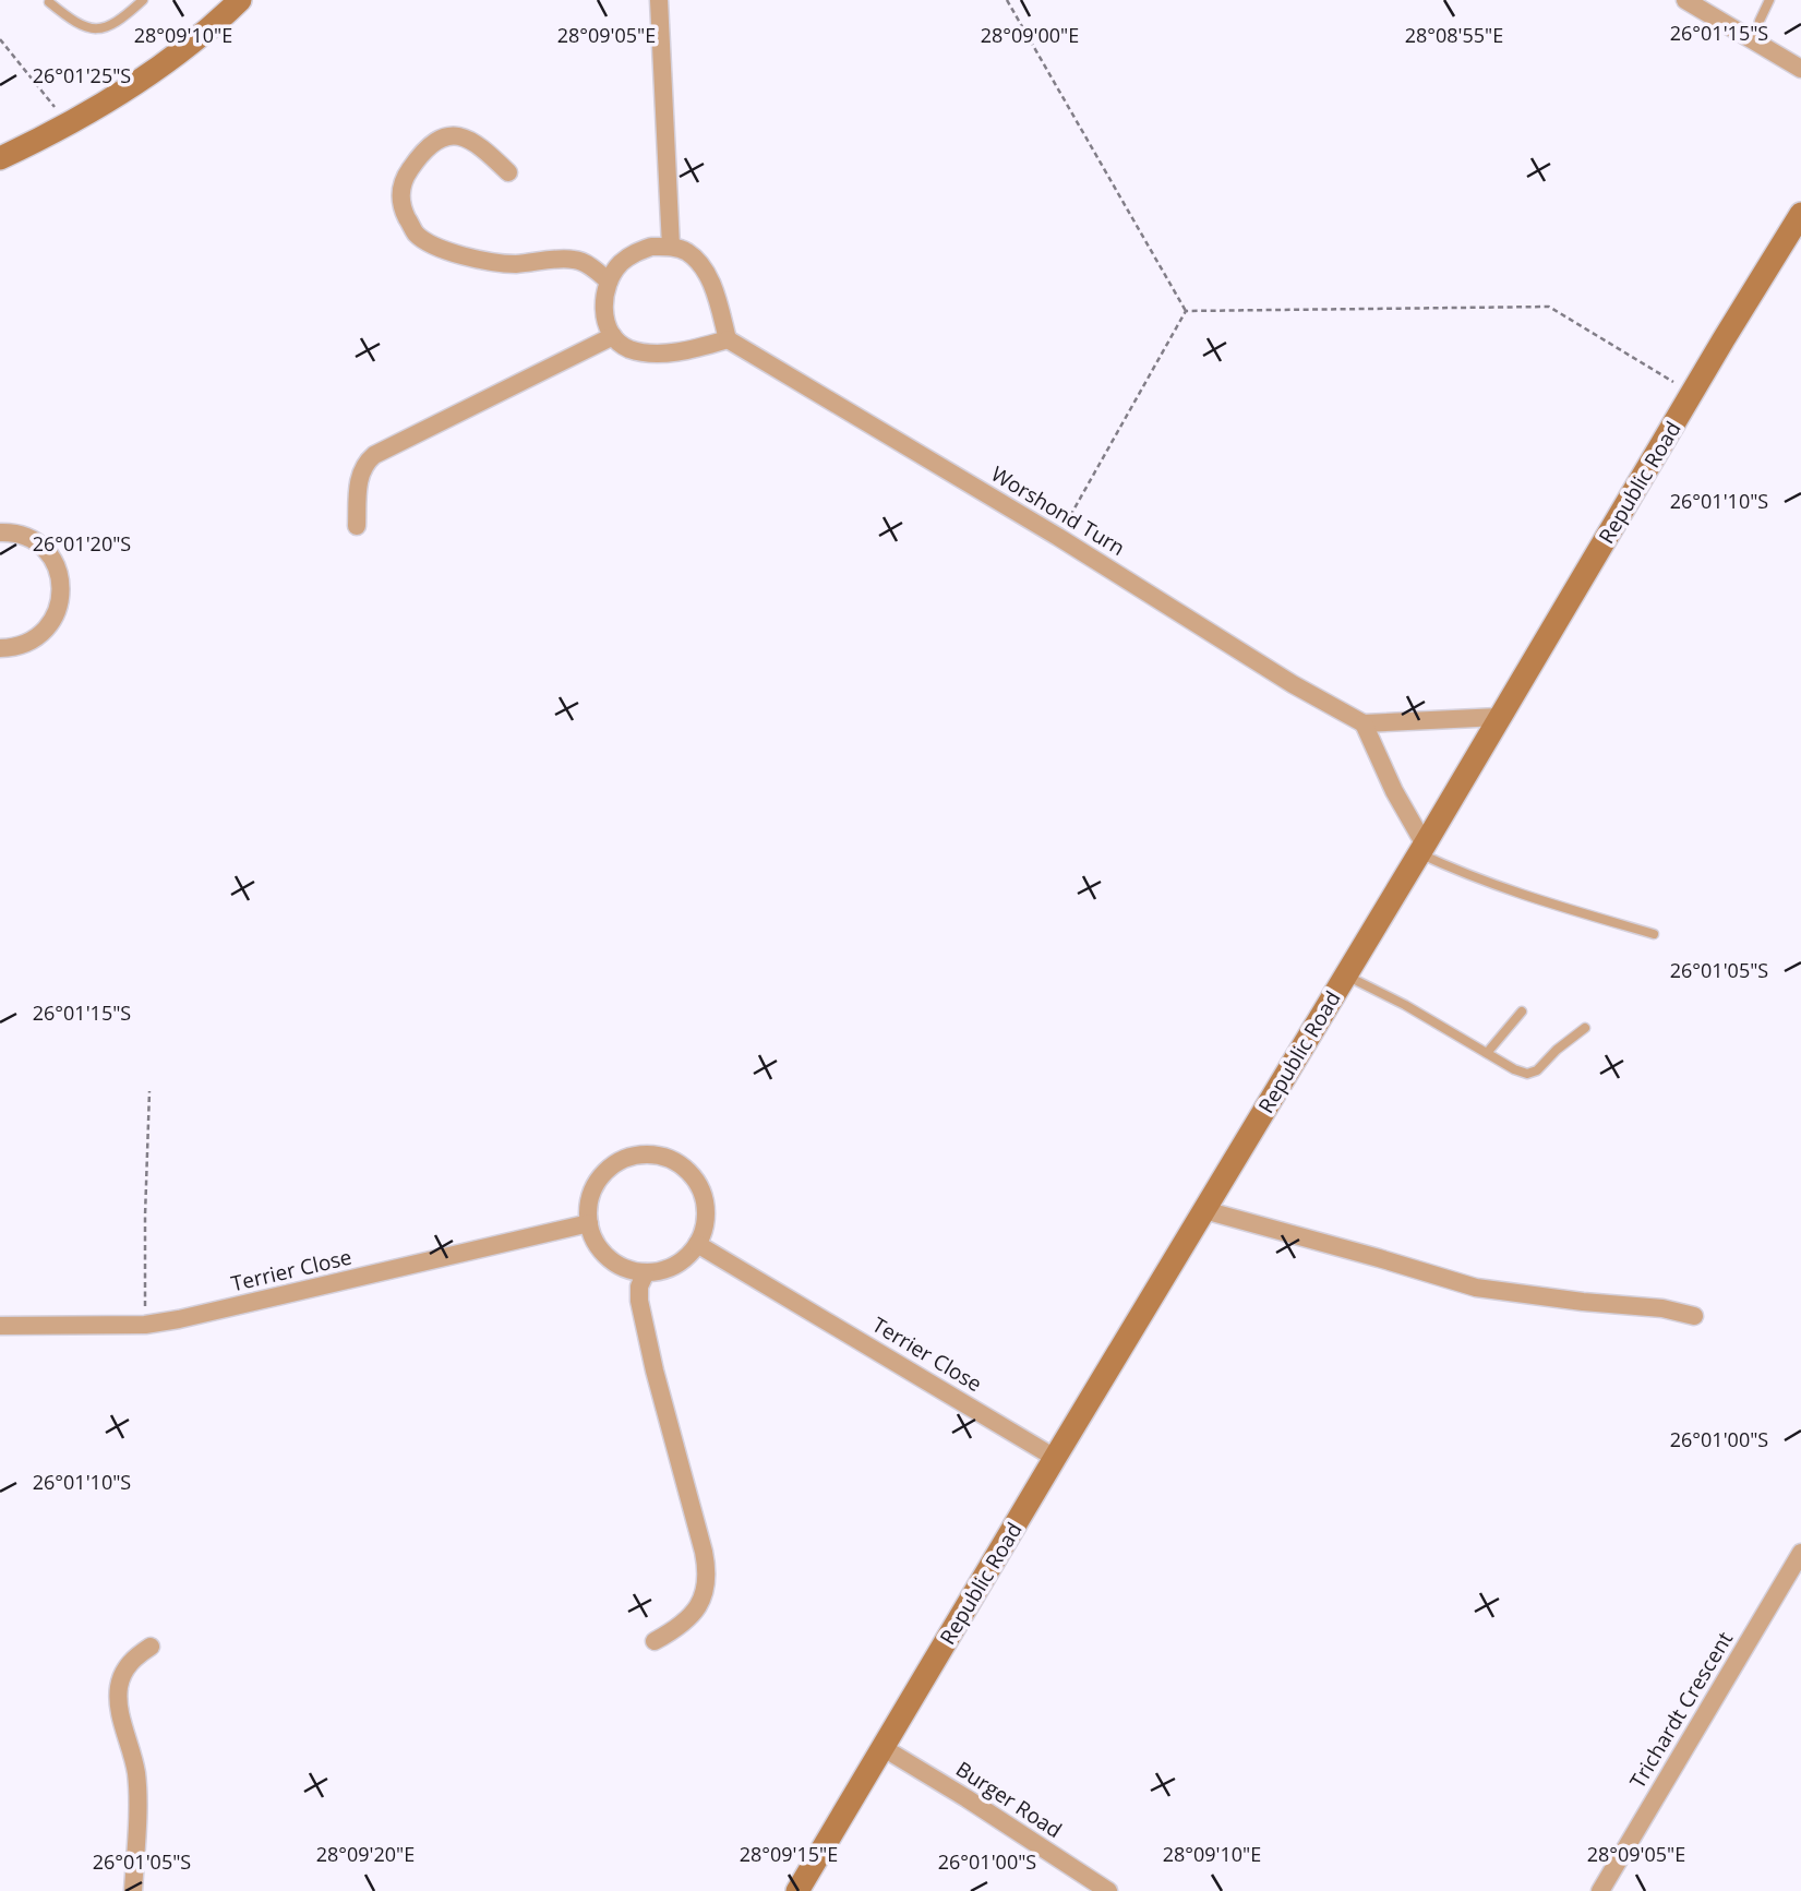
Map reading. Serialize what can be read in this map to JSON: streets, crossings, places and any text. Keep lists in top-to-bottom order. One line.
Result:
{"streets":{"street":["Republic Road","Worshond Turn","Terrier Close","Trichardt Crescent","Burger Road"]},"crossings":[["Republic Road","Terrier Close"],["Republic Road","Burger Road"]],"coordinates":["26°01'15\"S","28°09'10\"E","28°09'05\"E","28°09'00\"E","28°08'55\"E","26°01'25\"S","26°01'10\"S","26°01'20\"S","26°01'05\"S","26°01'00\"S","28°09'20\"E","28°09'15\"E"]}
